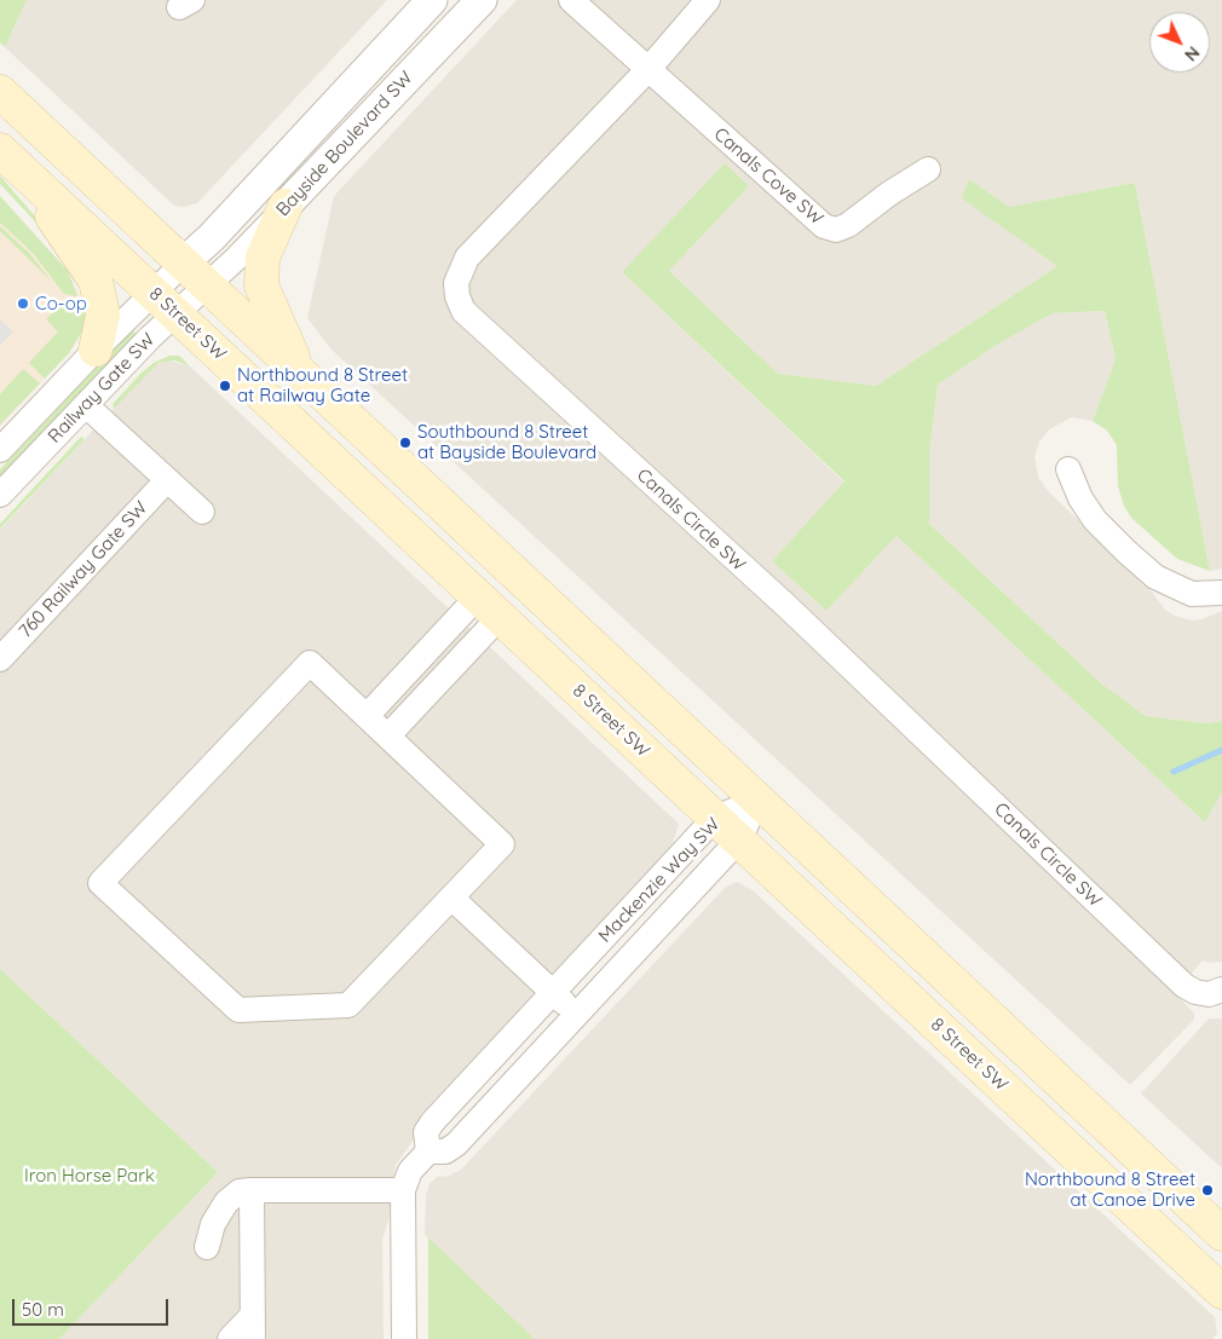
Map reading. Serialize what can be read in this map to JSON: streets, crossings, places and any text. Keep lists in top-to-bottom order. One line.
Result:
{"streets":{"main road":["8 Street SW"],"street":["Bayside Boulevard SW","Canals Cove SW","Railway Gate SW","Canals Circle SW","760 Railway Gate SW","Mackenzie Way SW"]},"crossings":[["Bayside Boulevard SW","Railway Gate SW"],["Canals Cove SW","Canals Circle SW"],["8 Street SW","Railway Gate SW"],["8 Street SW","Mackenzie Way SW"]],"parks":["Iron Horse Park"],"places":["Co-op","Northbound 8 Street at Railway Gate","Southbound 8 Street at Bayside Boulevard","Northbound 8 Street at Canoe Drive"],"scale_bar":"50 m","north":"bottom right"}
